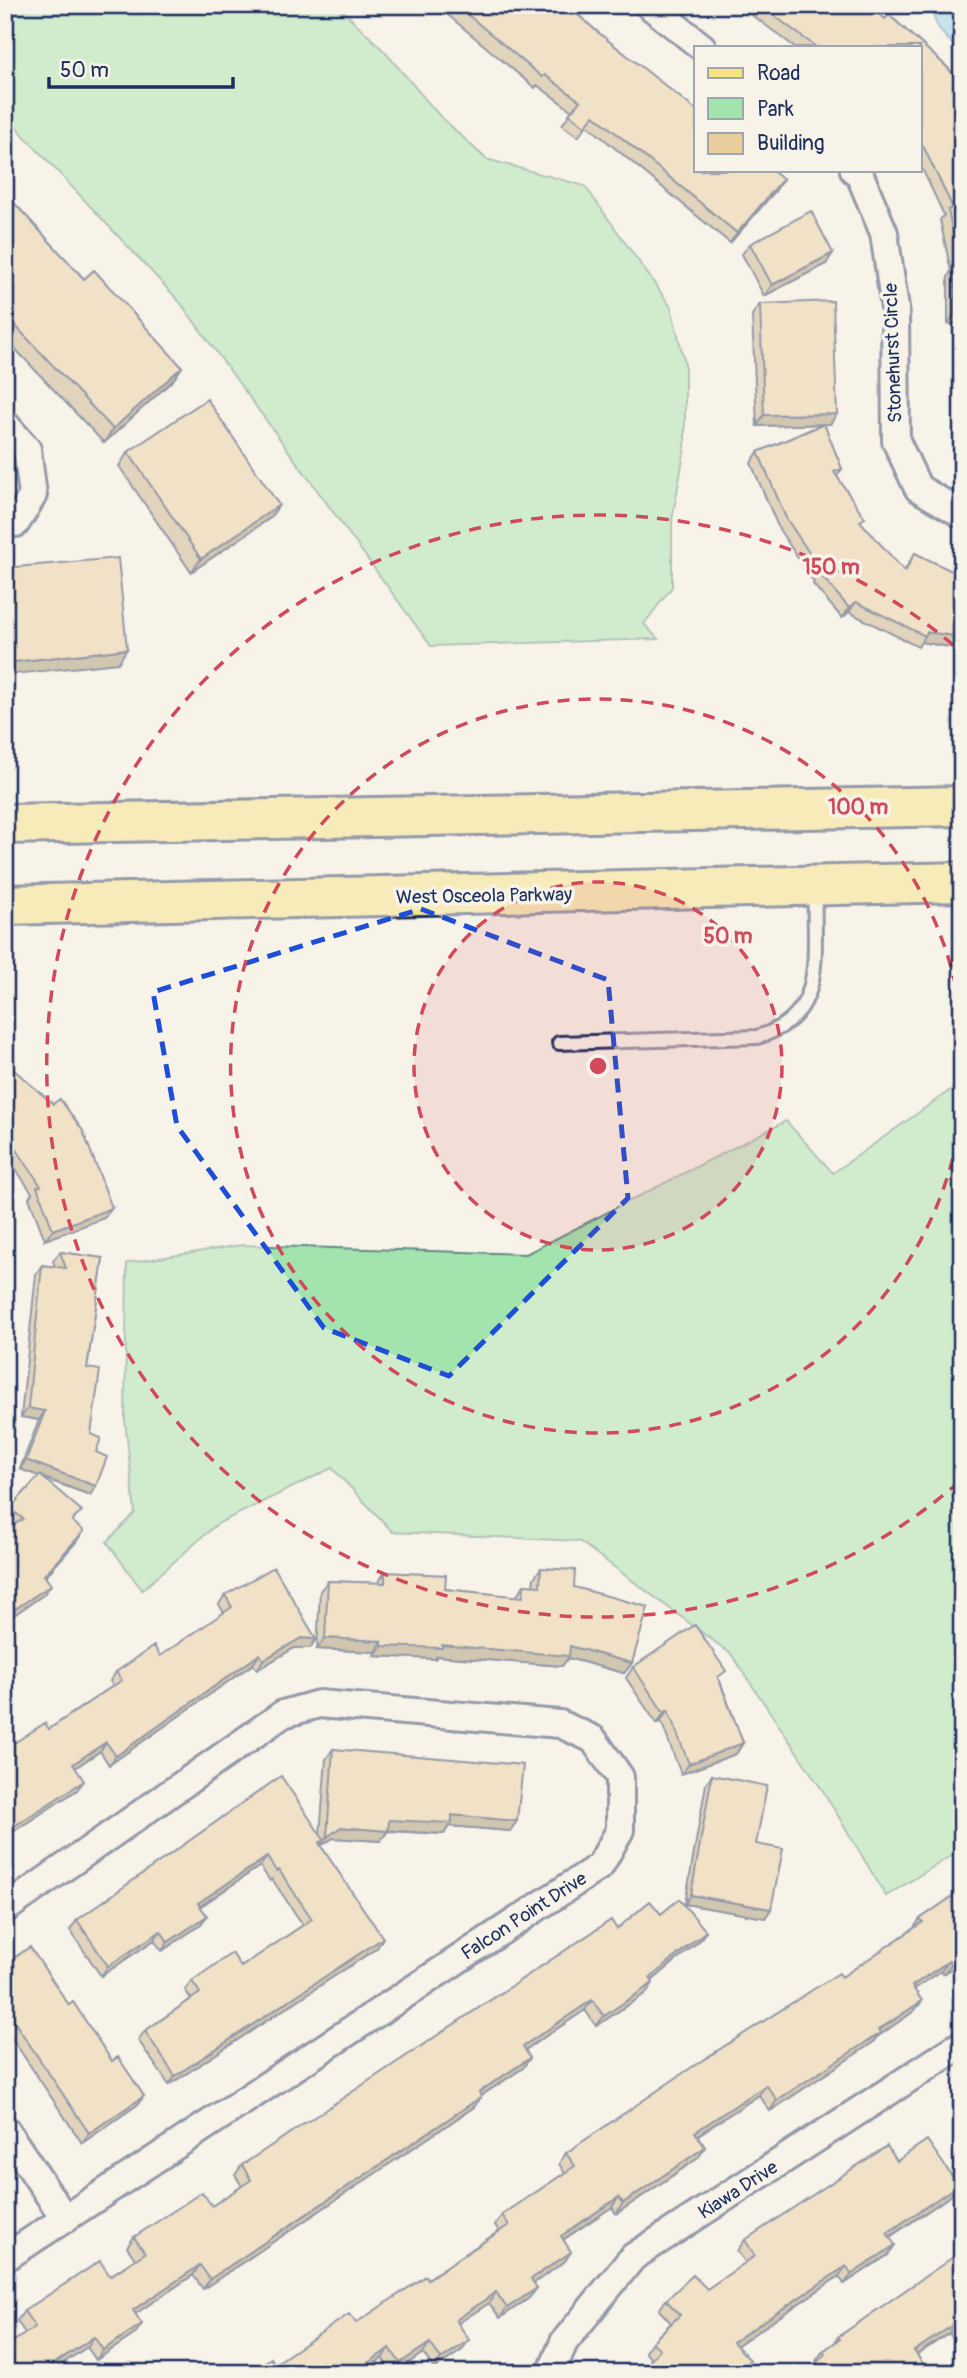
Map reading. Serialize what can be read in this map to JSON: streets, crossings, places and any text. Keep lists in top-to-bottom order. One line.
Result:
{"streets":{"main road":["West Osceola Parkway"],"street":["Stonehurst Circle","Falcon Point Drive","Kiawa Drive"]},"legend":["Road","Park","Building"],"scale_bar":"50 m","rings":["150 m","100 m","50 m"]}
